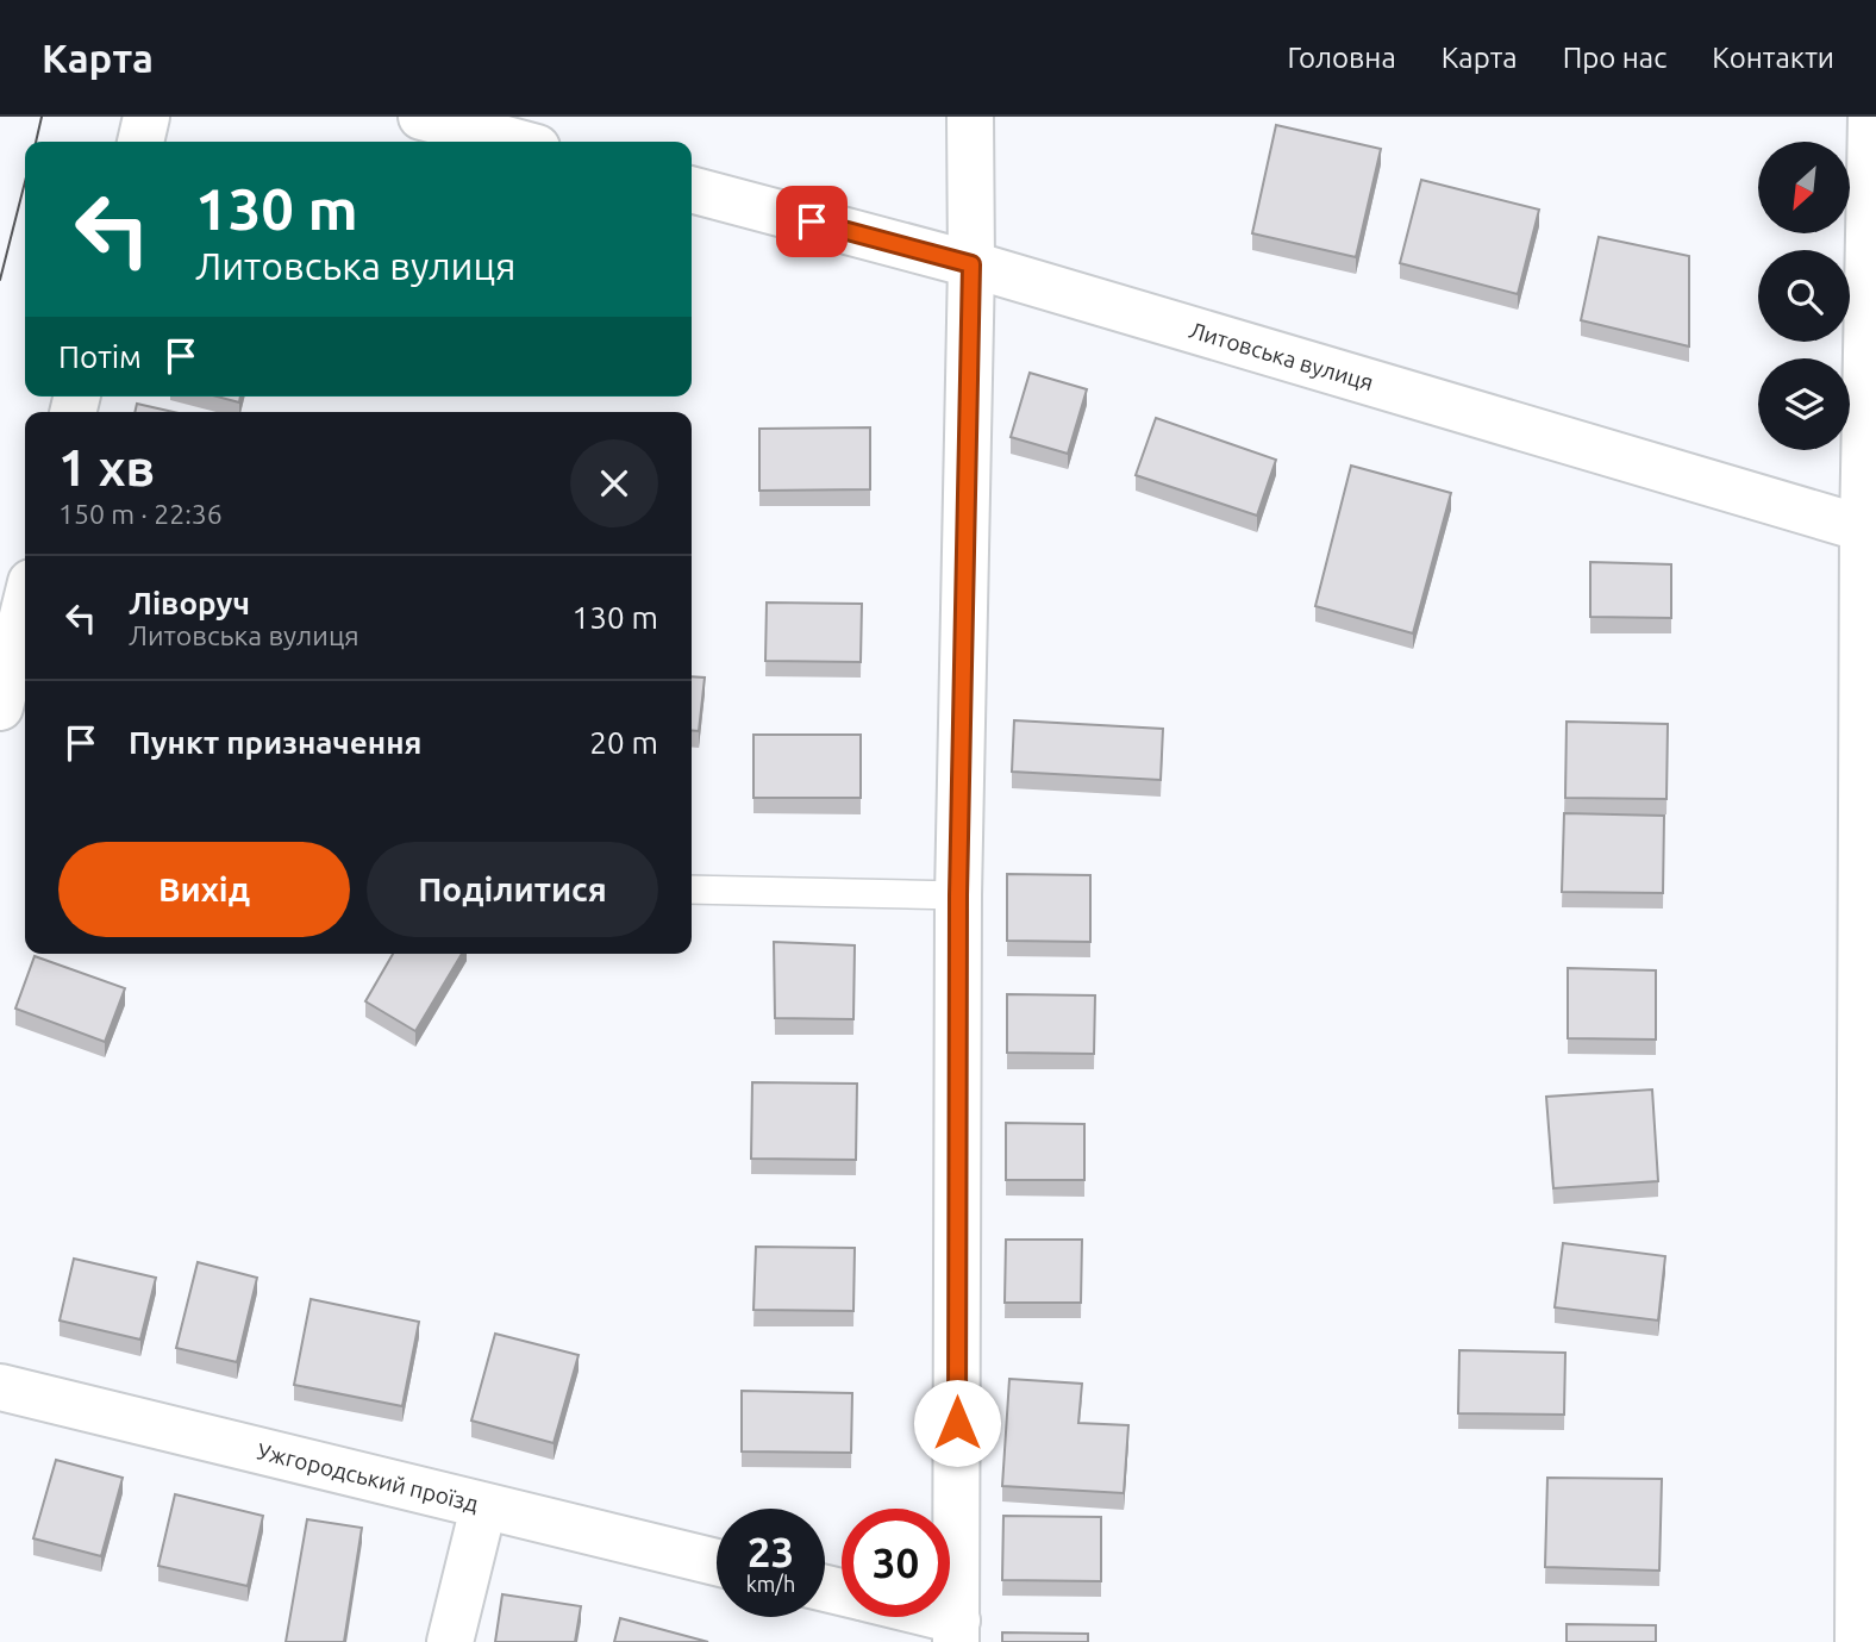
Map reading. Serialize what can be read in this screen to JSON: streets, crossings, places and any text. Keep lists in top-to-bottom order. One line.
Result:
{"streets":{"street":["Литовська вулиця","Ужгородський проїзд"]},"north":"bottom left","page":{"header":"Карта","nav":["Головна","Карта","Про нас","Контакти"],"turn":["130 m","Литовська вулиця"],"then":"Потім","heading":["1 хв","150 m · 22:36"],"list":[{"name":"Ліворуч","note":"Литовська вулиця","value":"130 m"},{"name":"Пункт призначення","value":"20 m"}],"buttons":["Вихід","Поділитися"],"speed":"23 km/h","limit":"30"}}
